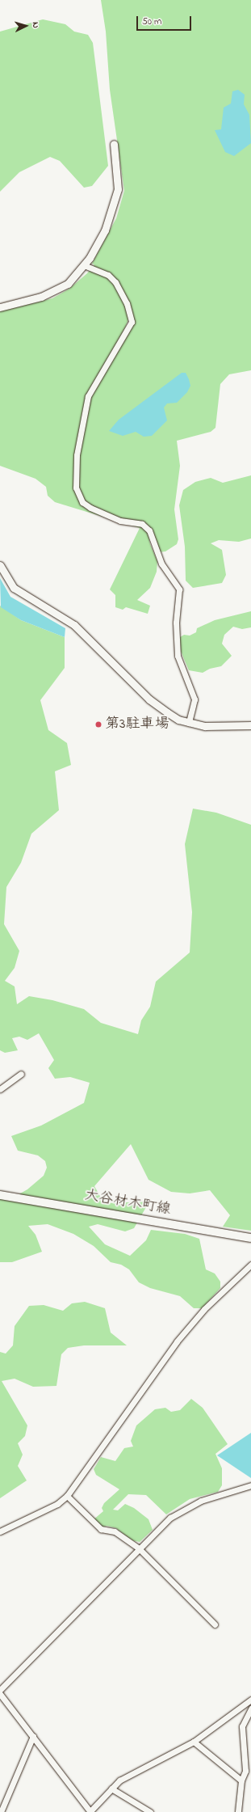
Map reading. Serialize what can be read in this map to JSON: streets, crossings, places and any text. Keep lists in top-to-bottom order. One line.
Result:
{"streets":{"main road":["大谷材木町線"]},"places":["第3駐車場"],"scale_bar":"50 m","north":"right"}
